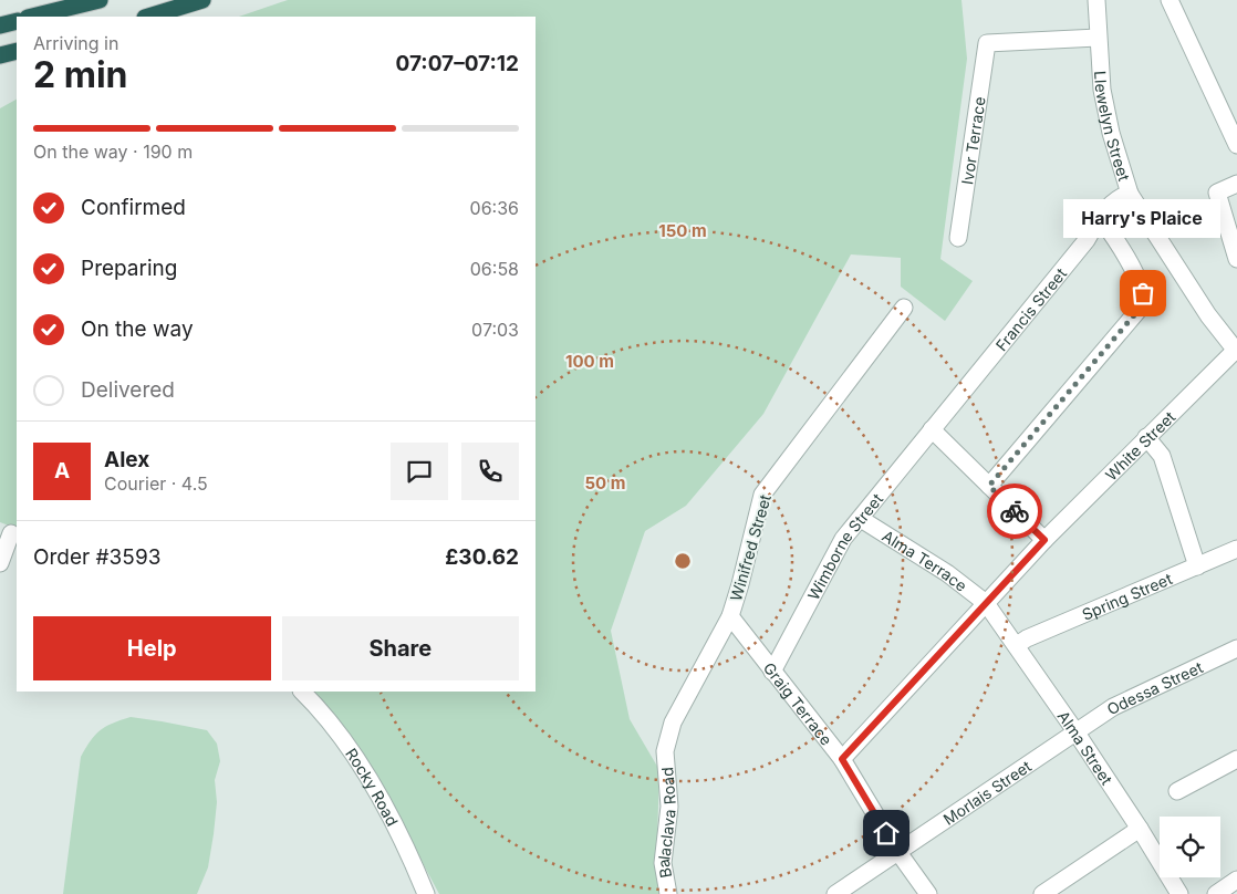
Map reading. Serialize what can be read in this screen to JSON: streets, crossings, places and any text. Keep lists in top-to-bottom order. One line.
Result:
{"streets":{"street":["Llewelyn Street","Ivor Terrace","Francis Street","White Street","Wimborne Street","Winifred Street","Alma Terrace","Spring Street","Odessa Street","Graig Terrace","Alma Street","Rocky Road","Morlais Street","Balaclava Road"]},"crossings":[["Llewelyn Street","Ivor Terrace"],["Llewelyn Street","Francis Street"],["Llewelyn Street","White Street"],["Francis Street","Wimborne Street"],["White Street","Alma Terrace"],["White Street","Graig Terrace"],["White Street","Alma Street"],["Wimborne Street","Alma Terrace"],["Wimborne Street","Graig Terrace"],["Winifred Street","Graig Terrace"],["Winifred Street","Balaclava Road"],["Alma Terrace","Alma Street"],["Spring Street","Alma Street"],["Odessa Street","Alma Street"],["Odessa Street","Morlais Street"],["Graig Terrace","Morlais Street"],["Alma Street","Morlais Street"]],"places":["Harry's Plaice"],"page":{"heading":["2 min","Arriving in","07:07–07:12"],"panel":["Alex","Courier · 4.5","Order #3593","£30.62"],"bar":"On the way · 190 m","list":[["Confirmed","06:36"],["Preparing","06:58"],["On the way","07:03"],"Delivered"],"bubble":"Harry's Plaice","round":"A","buttons":["Help","Share"]},"rings":["150 m","100 m","50 m"]}
